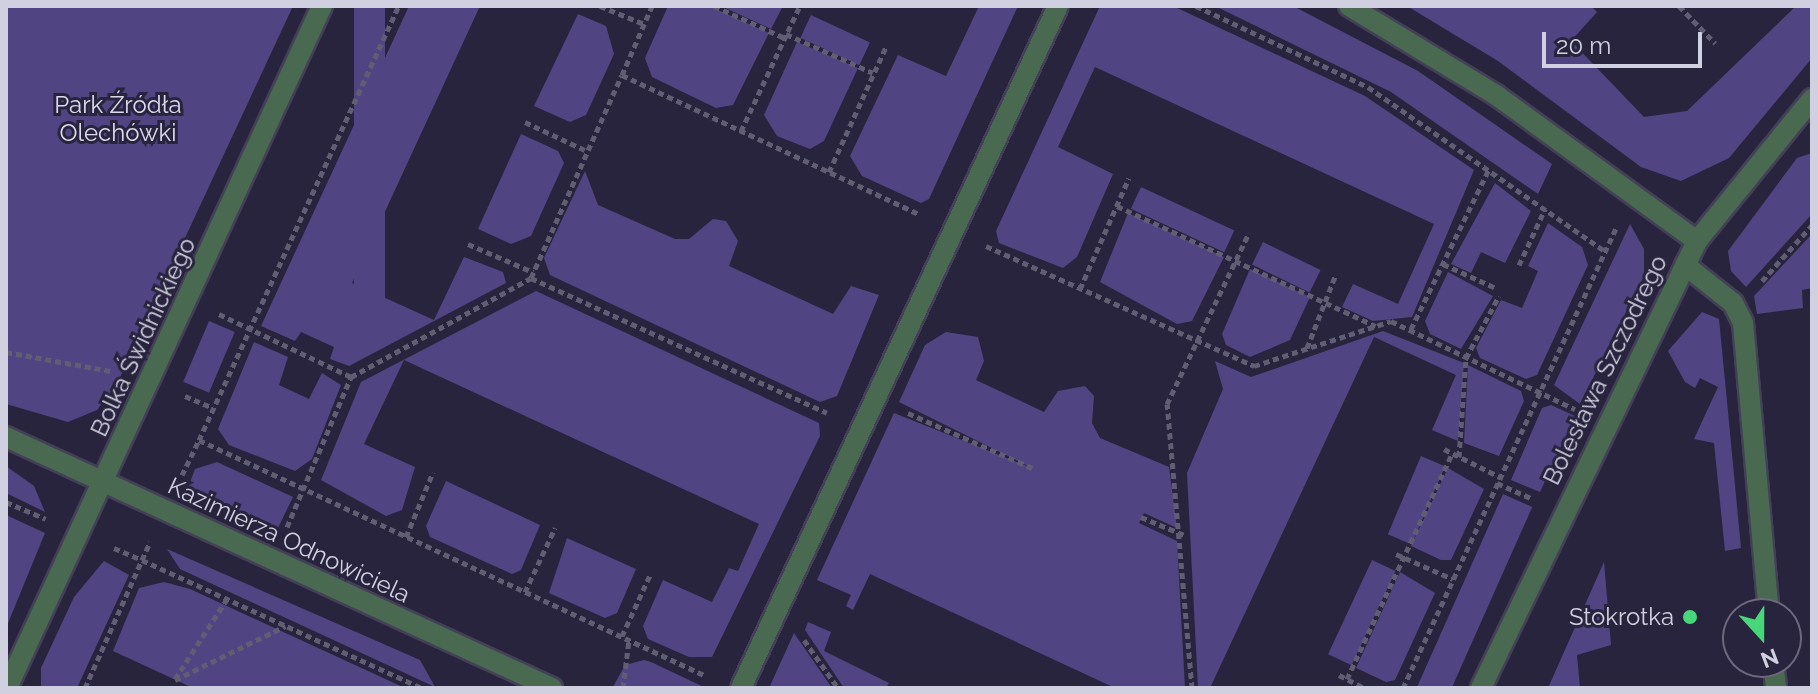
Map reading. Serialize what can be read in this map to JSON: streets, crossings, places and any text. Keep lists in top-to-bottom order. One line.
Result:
{"streets":{"street":["Bolka Świdnickiego","Bolesława Szczodrego","Kazimierza Odnowiciela"]},"crossings":[["Bolka Świdnickiego","Kazimierza Odnowiciela"]],"parks":["Park Źródła Olechówki"],"places":["Stokrotka"],"scale_bar":"20 m","north":"bottom"}
